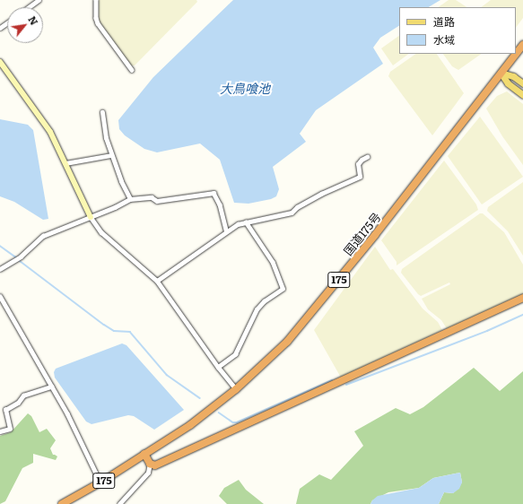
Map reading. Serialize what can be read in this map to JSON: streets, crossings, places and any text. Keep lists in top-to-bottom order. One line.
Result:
{"streets":{"highway":["国道175号","175"]},"water":["大鳥喰池"],"legend":["道路","水域"],"north":"top right"}
